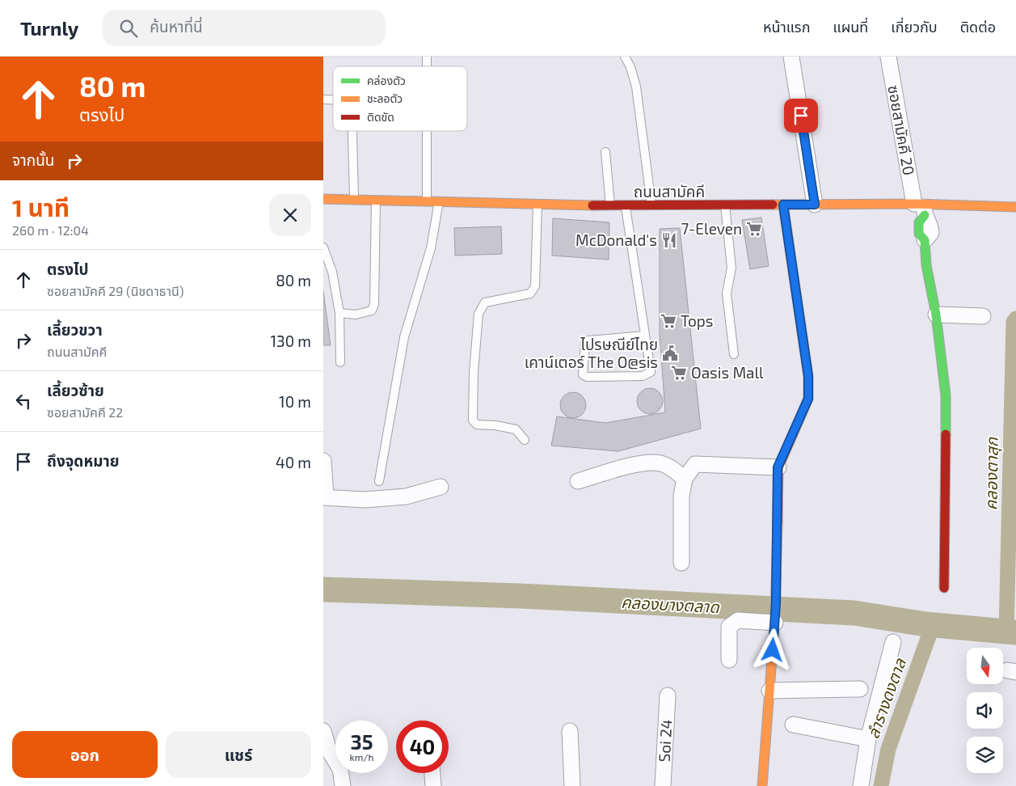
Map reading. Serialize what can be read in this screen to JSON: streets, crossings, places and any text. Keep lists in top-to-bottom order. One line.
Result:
{"streets":{"street":["ซอยสามัคคี 20","ถนนสามัคคี","Soi 24"]},"crossings":[["ซอยสามัคคี 20","ถนนสามัคคี"]],"water":["คลองตาสุก","คลองบางตลาด","ลำรางดงตาล"],"places":{"supermarket":["7-Eleven","Tops","Oasis Mall"],"restaurant":["McDonald's"],"public building":["ไปรษณีย์ไทย เคาน์เตอร์ The O@sis"]},"legend":["คล่องตัว","ชะลอตัว","ติดขัด"],"north":"bottom","page":{"header":"Turnly","search":"ค้นหาที่นี่","nav":["หน้าแรก","แผนที่","เกี่ยวกับ","ติดต่อ"],"turn":["80 m","ตรงไป"],"then":"จากนั้น","heading":["1 นาที","260 m · 12:04"],"list":[{"name":"ตรงไป","note":"ซอยสามัคคี 29 (นิชดาธานี)","value":"80 m"},{"name":"เลี้ยวขวา","note":"ถนนสามัคคี","value":"130 m"},{"name":"เลี้ยวซ้าย","note":"ซอยสามัคคี 22","value":"10 m"},{"name":"ถึงจุดหมาย","value":"40 m"}],"speed":"35 km/h","limit":"40","buttons":["ออก","แชร์"]}}
